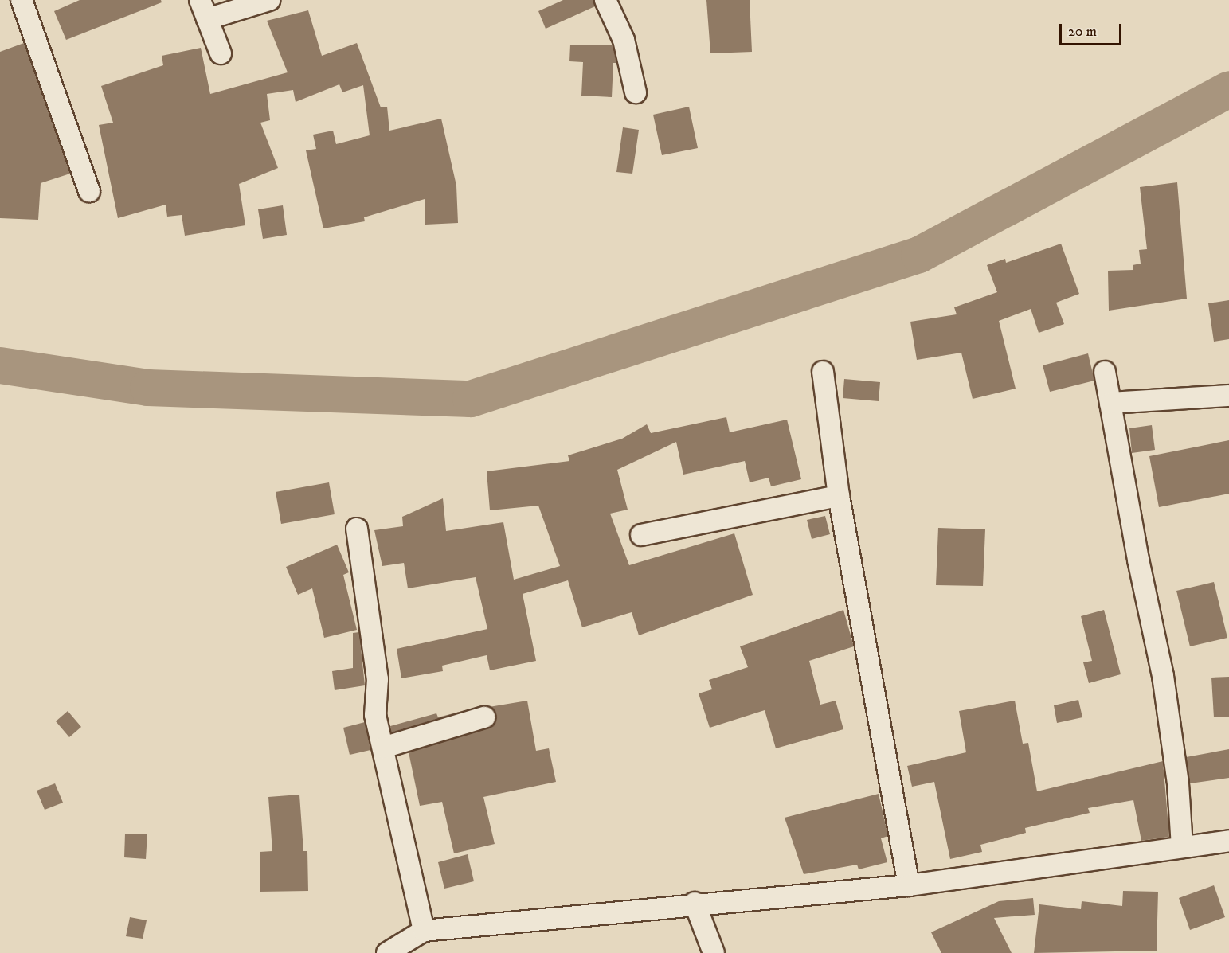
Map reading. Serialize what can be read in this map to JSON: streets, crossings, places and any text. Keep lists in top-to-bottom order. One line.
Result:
{"scale_bar":"20 m"}
